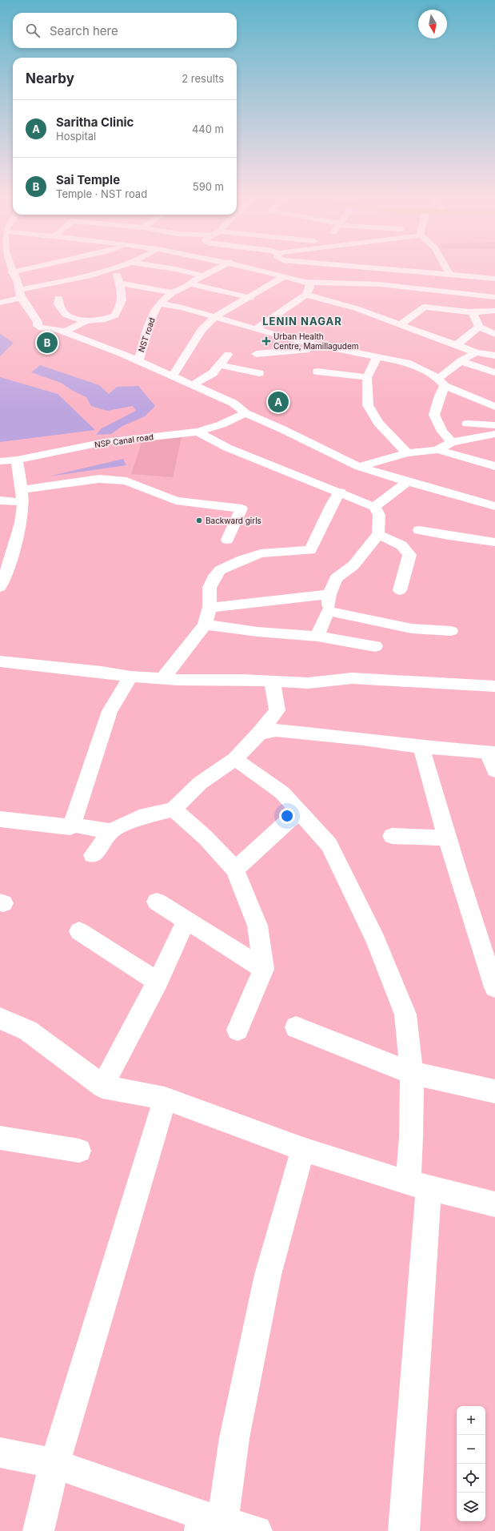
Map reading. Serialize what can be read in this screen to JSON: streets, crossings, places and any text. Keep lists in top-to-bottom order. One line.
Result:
{"streets":{"street":["NST road","NSP Canal road"]},"districts":["LENIN NAGAR"],"places":{"health":["Urban Health Centre, Mamillagudem"],"other":["Backward girls"]},"north":"bottom","page":{"search":"Search here","heading":["Nearby","2 results"],"list":[{"mark":"A","name":"Saritha Clinic","note":"Hospital","value":"440 m"},{"mark":"B","name":"Sai Temple","note":"Temple · NST road","value":"590 m"}],"pins":["B","A"],"map_buttons":["+","−"]}}
